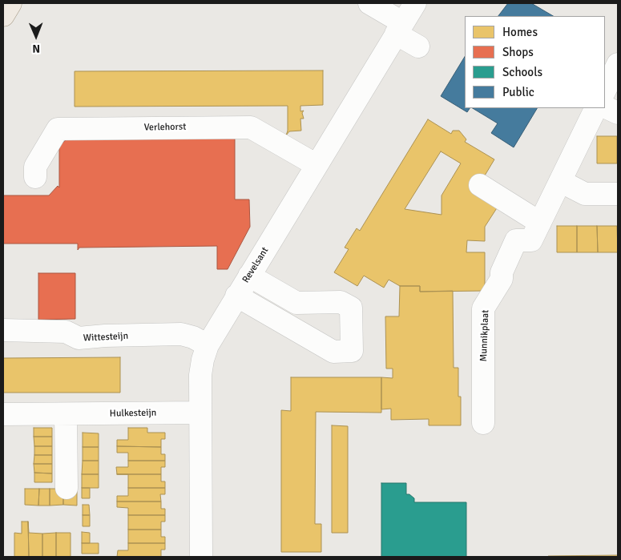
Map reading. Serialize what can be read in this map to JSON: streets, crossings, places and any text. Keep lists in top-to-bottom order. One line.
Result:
{"streets":{"street":["Verlehorst","Revelsant","Munnikplaat","Wittesteijn","Hulkesteijn"]},"crossings":[["Verlehorst","Revelsant"],["Revelsant","Wittesteijn"],["Revelsant","Hulkesteijn"]],"legend":["Homes","Shops","Schools","Public"],"north":"bottom"}
